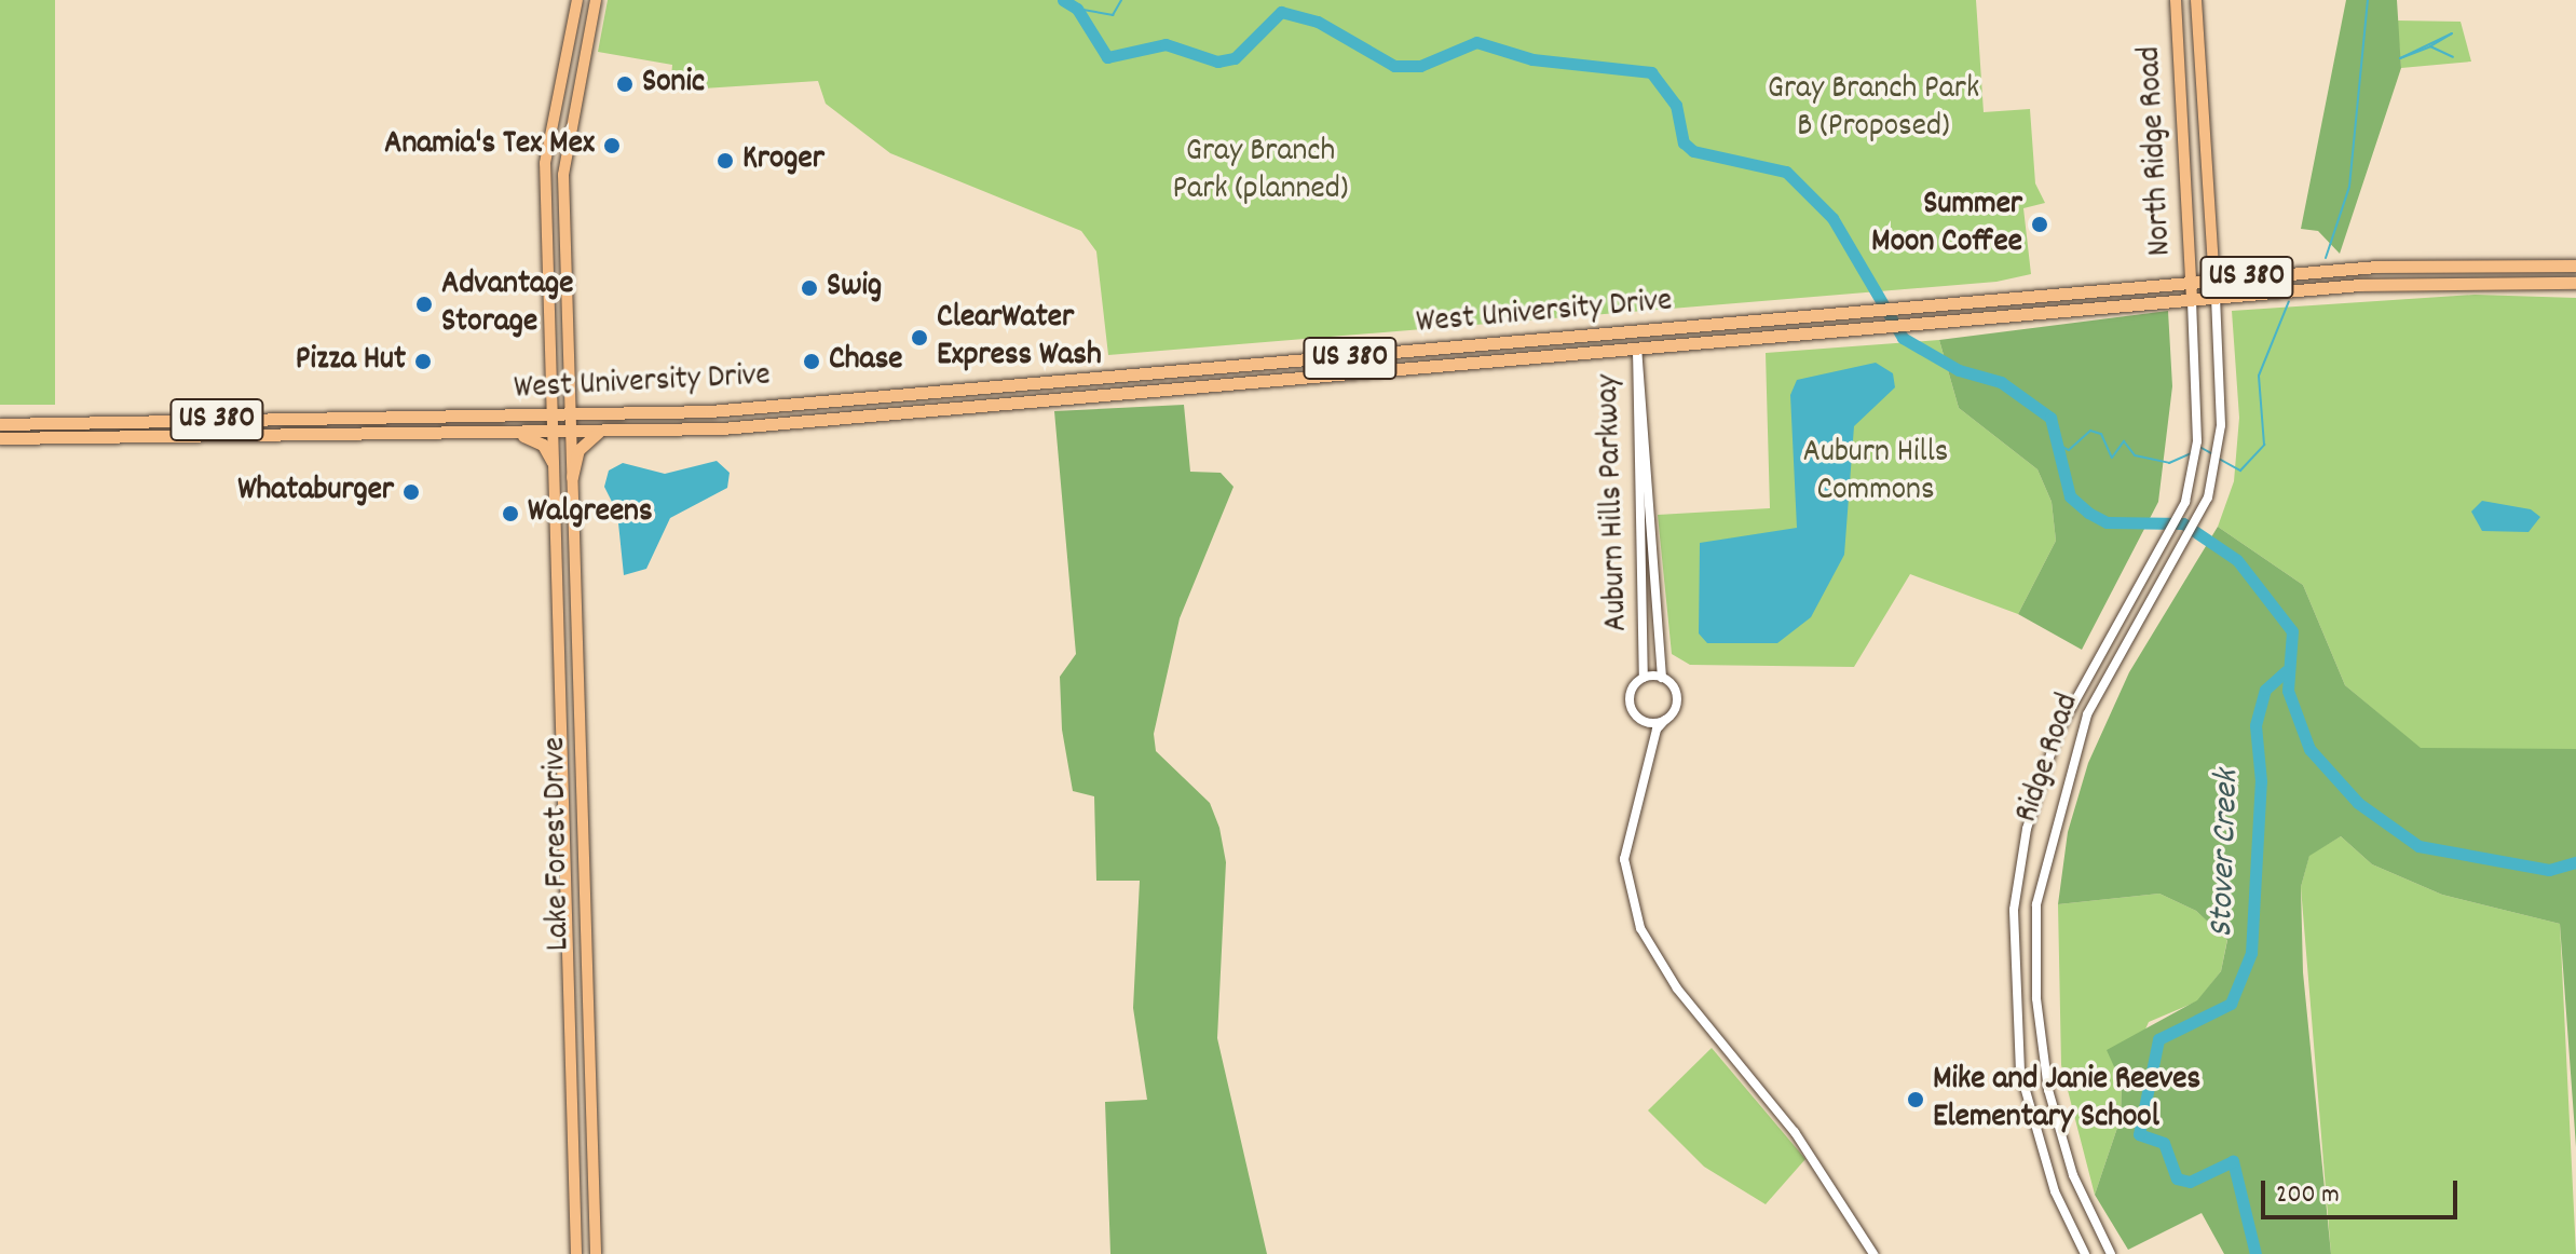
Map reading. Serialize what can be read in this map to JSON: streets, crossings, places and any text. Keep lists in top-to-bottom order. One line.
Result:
{"streets":{"highway":["US 380","West University Drive"],"main road":["North Ridge Road","Lake Forest Drive"],"street":["Auburn Hills Parkway","Ridge Road"]},"crossings":[["North Ridge Road","West University Drive"],["North Ridge Road","Ridge Road"],["West University Drive","Auburn Hills Parkway"],["West University Drive","Ridge Road"],["West University Drive","Lake Forest Drive"]],"water":["Stover Creek"],"parks":["Gray Branch Park B (Proposed)","Gray Branch Park (planned)","Auburn Hills Commons"],"places":["Sonic","Anamia's Tex Mex","Kroger","Summer Moon Coffee","Swig","Advantage Storage","ClearWater Express Wash","Pizza Hut","Chase","Whataburger","Walgreens","Mike and Janie Reeves Elementary School"],"scale_bar":"200 m"}
